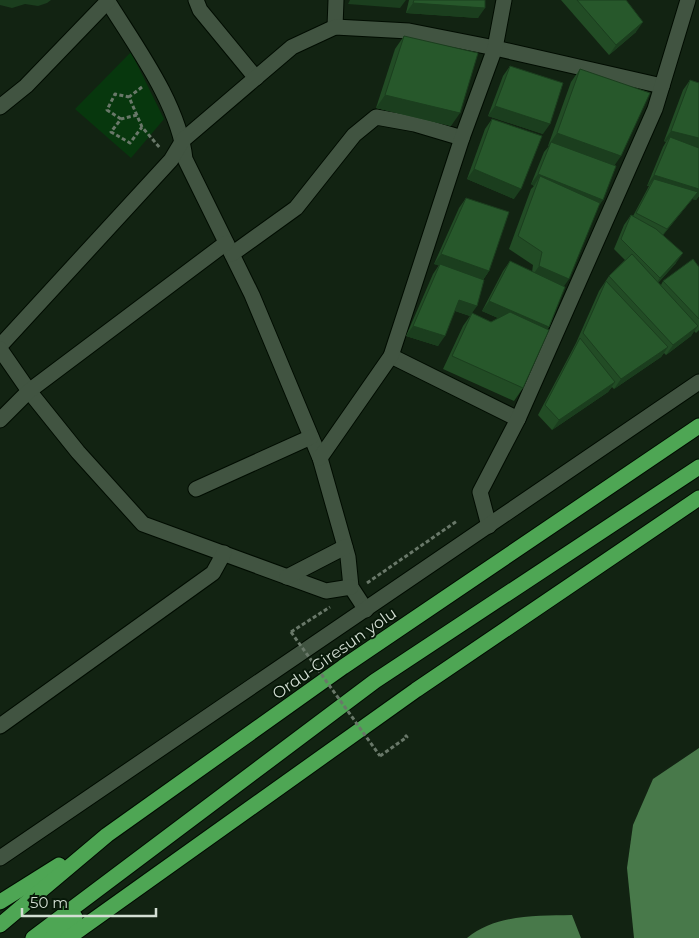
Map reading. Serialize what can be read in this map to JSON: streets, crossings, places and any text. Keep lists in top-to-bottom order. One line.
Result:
{"streets":{"highway":["Ordu-Giresun yolu"]},"scale_bar":"50 m"}
